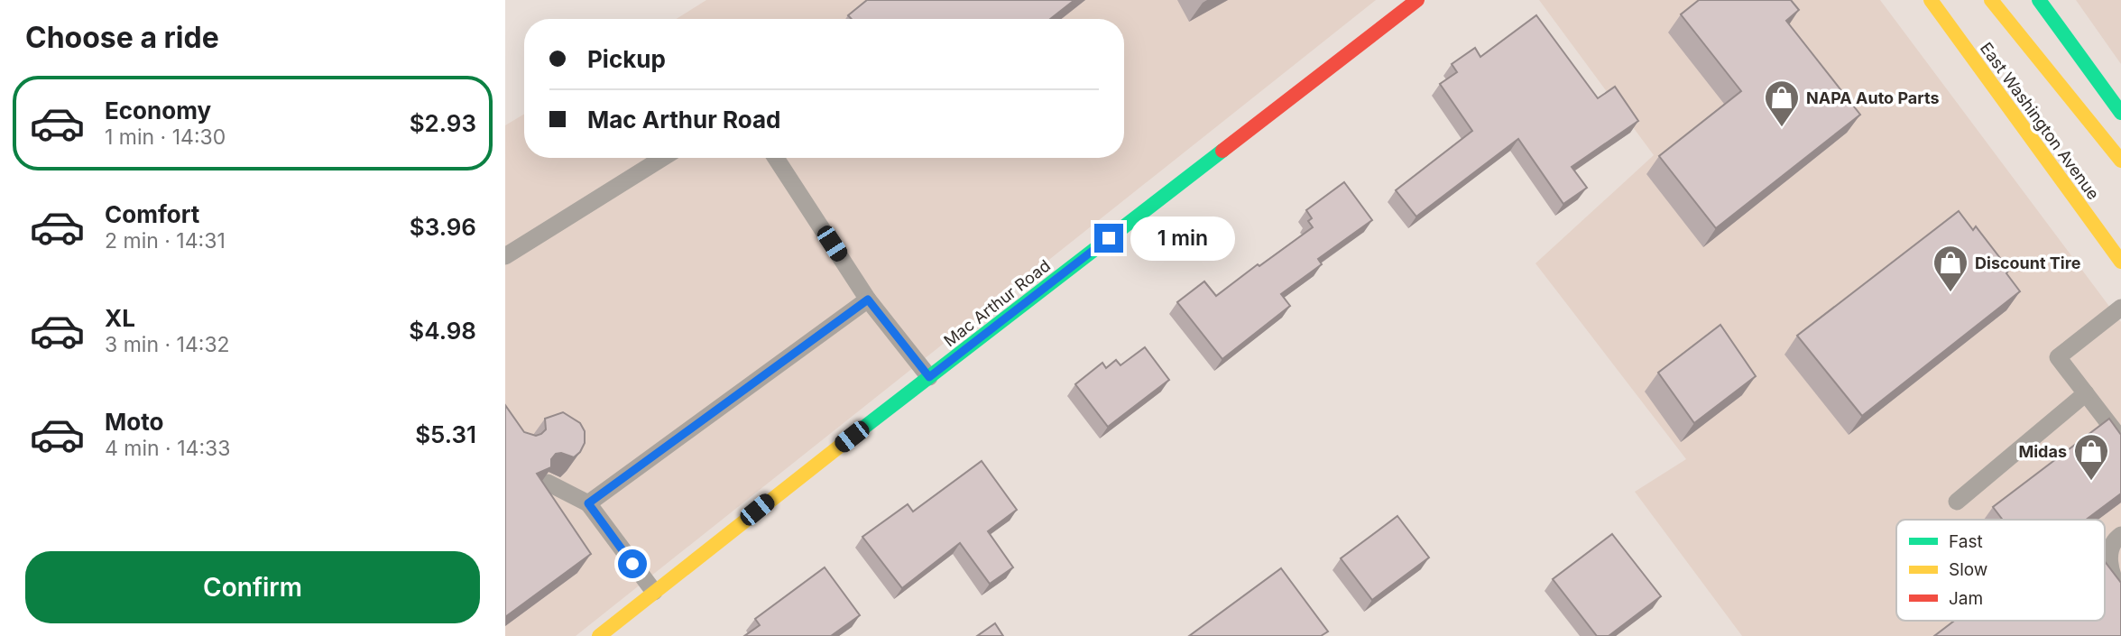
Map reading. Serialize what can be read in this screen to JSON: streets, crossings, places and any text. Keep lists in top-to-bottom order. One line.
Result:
{"streets":{"street":["East Washington Avenue","Mac Arthur Road"]},"places":{"shop":["NAPA Auto Parts","Discount Tire","Midas"]},"legend":["Fast","Slow","Jam"],"page":{"heading":"Choose a ride","banner":["Pickup","Mac Arthur Road"],"list":[{"name":"Economy","note":"1 min · 14:30","value":"$2.93"},{"name":"Comfort","note":"2 min · 14:31","value":"$3.96"},{"name":"XL","note":"3 min · 14:32","value":"$4.98"},{"name":"Moto","note":"4 min · 14:33","value":"$5.31"}],"bubble":"1 min","buttons":"Confirm"}}
